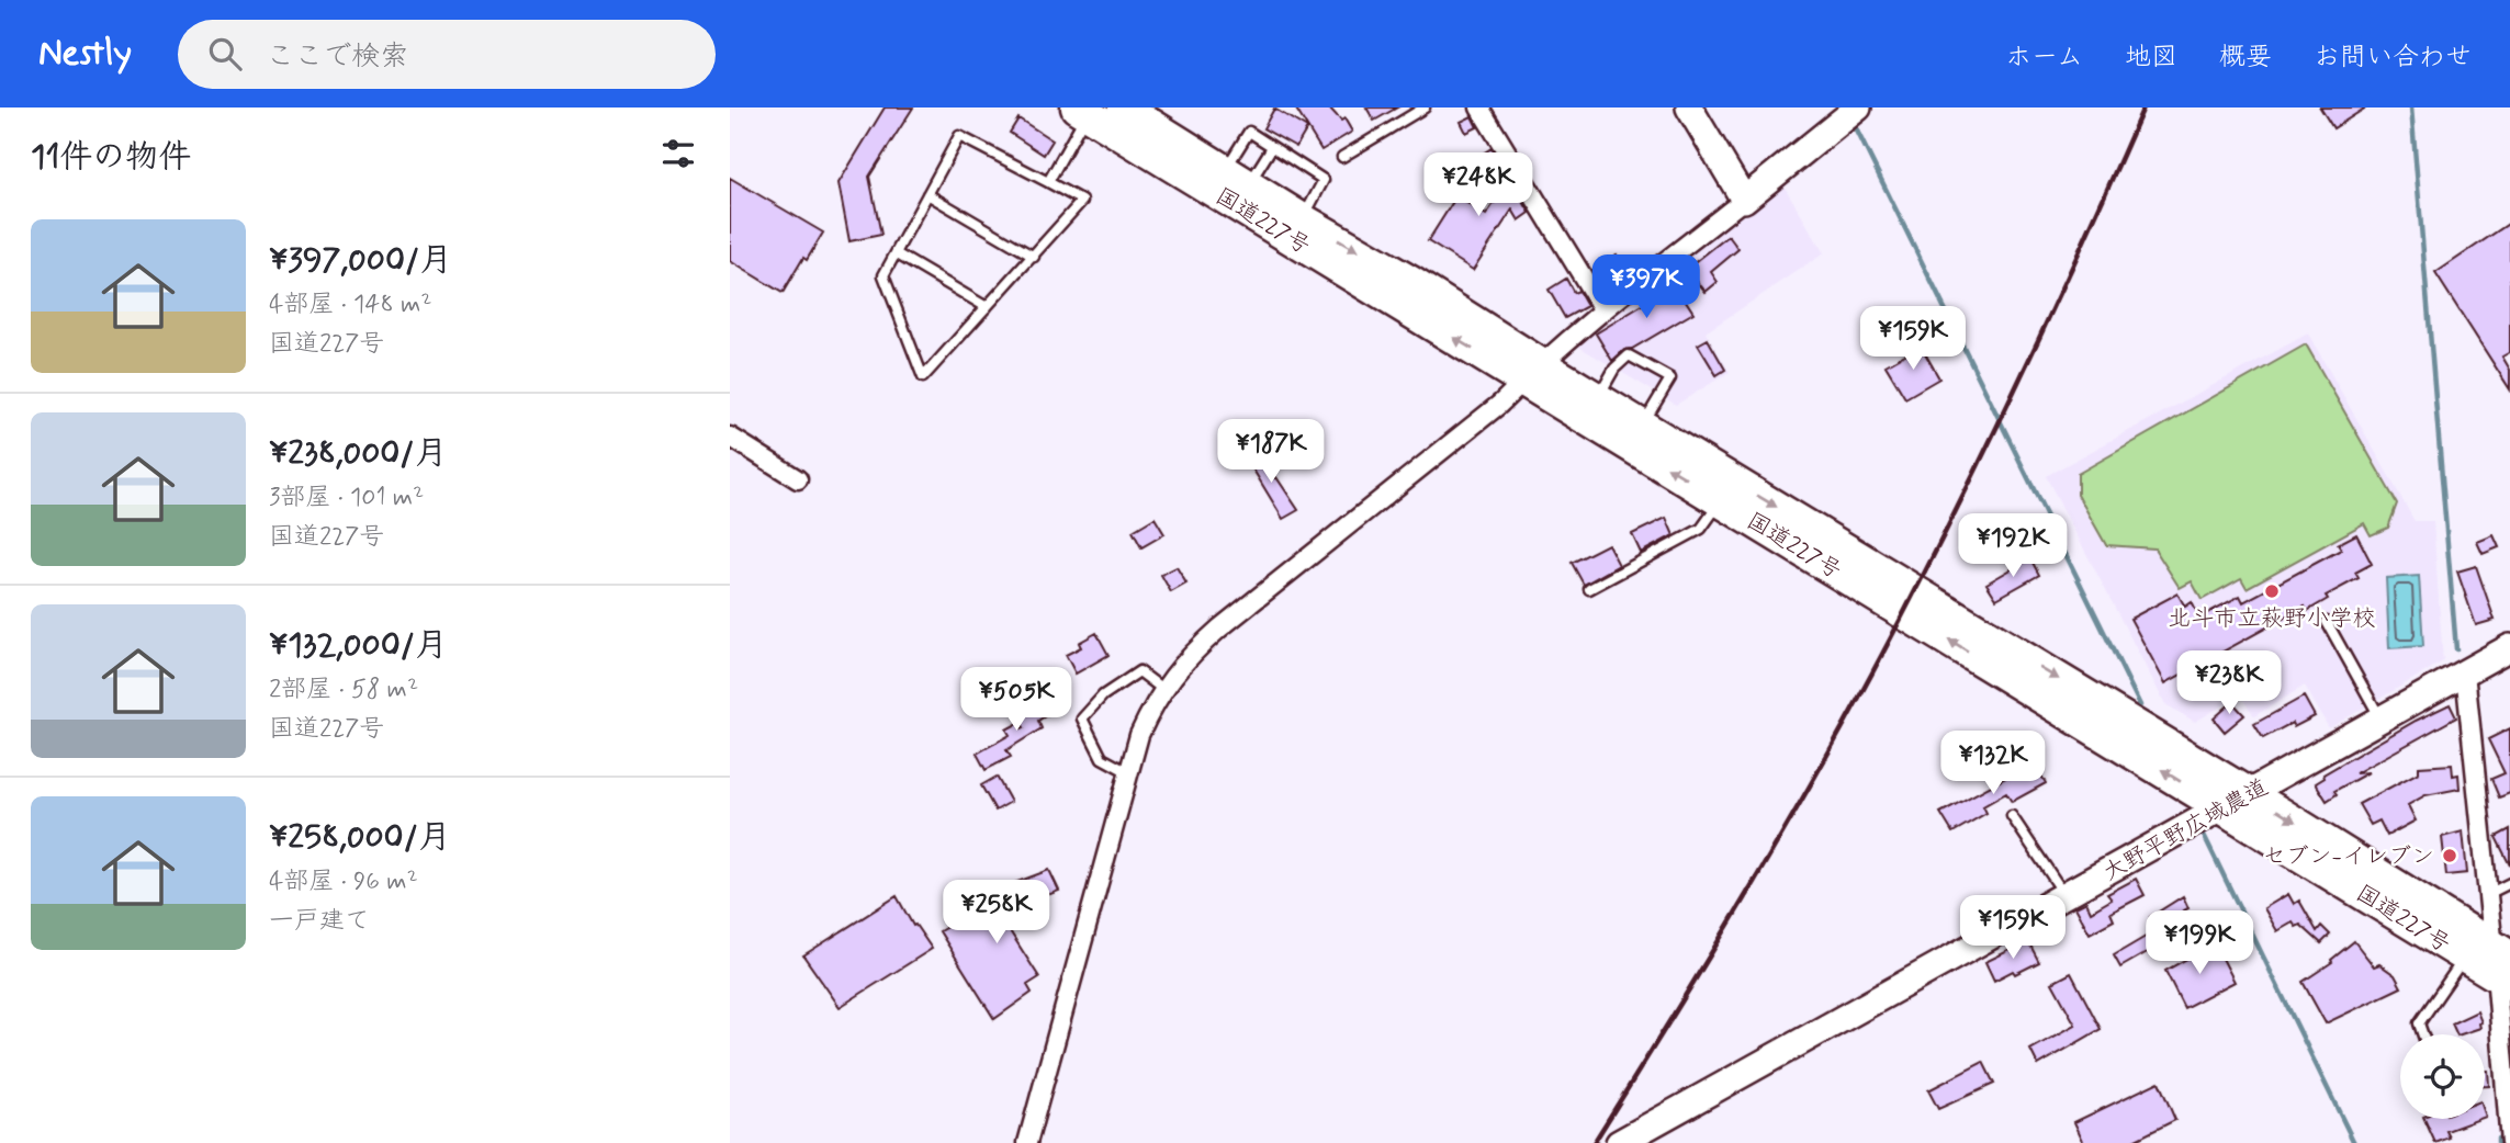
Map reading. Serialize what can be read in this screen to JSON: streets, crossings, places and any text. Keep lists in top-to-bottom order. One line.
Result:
{"streets":{"highway":["国道227号"],"street":["大野平野広域農道"]},"crossings":[["国道227号","大野平野広域農道"]],"places":["北斗市立萩野小学校","セブン-イレブン"],"page":{"header":"Nestly","search":"ここで検索","nav":["ホーム","地図","概要","お問い合わせ"],"heading":"11件の物件","price":["¥248K","¥397K","¥159K","¥187K","¥192K","¥238K","¥505K","¥132K","¥258K","¥159K","¥199K"],"list":[{"name":"¥397,000/月","note":"4部屋 · 148 m² · 国道227号"},{"name":"¥238,000/月","note":"3部屋 · 101 m² · 国道227号"},{"name":"¥132,000/月","note":"2部屋 · 58 m² · 国道227号"},{"name":"¥258,000/月","note":"4部屋 · 96 m² · 一戸建て"}]}}
